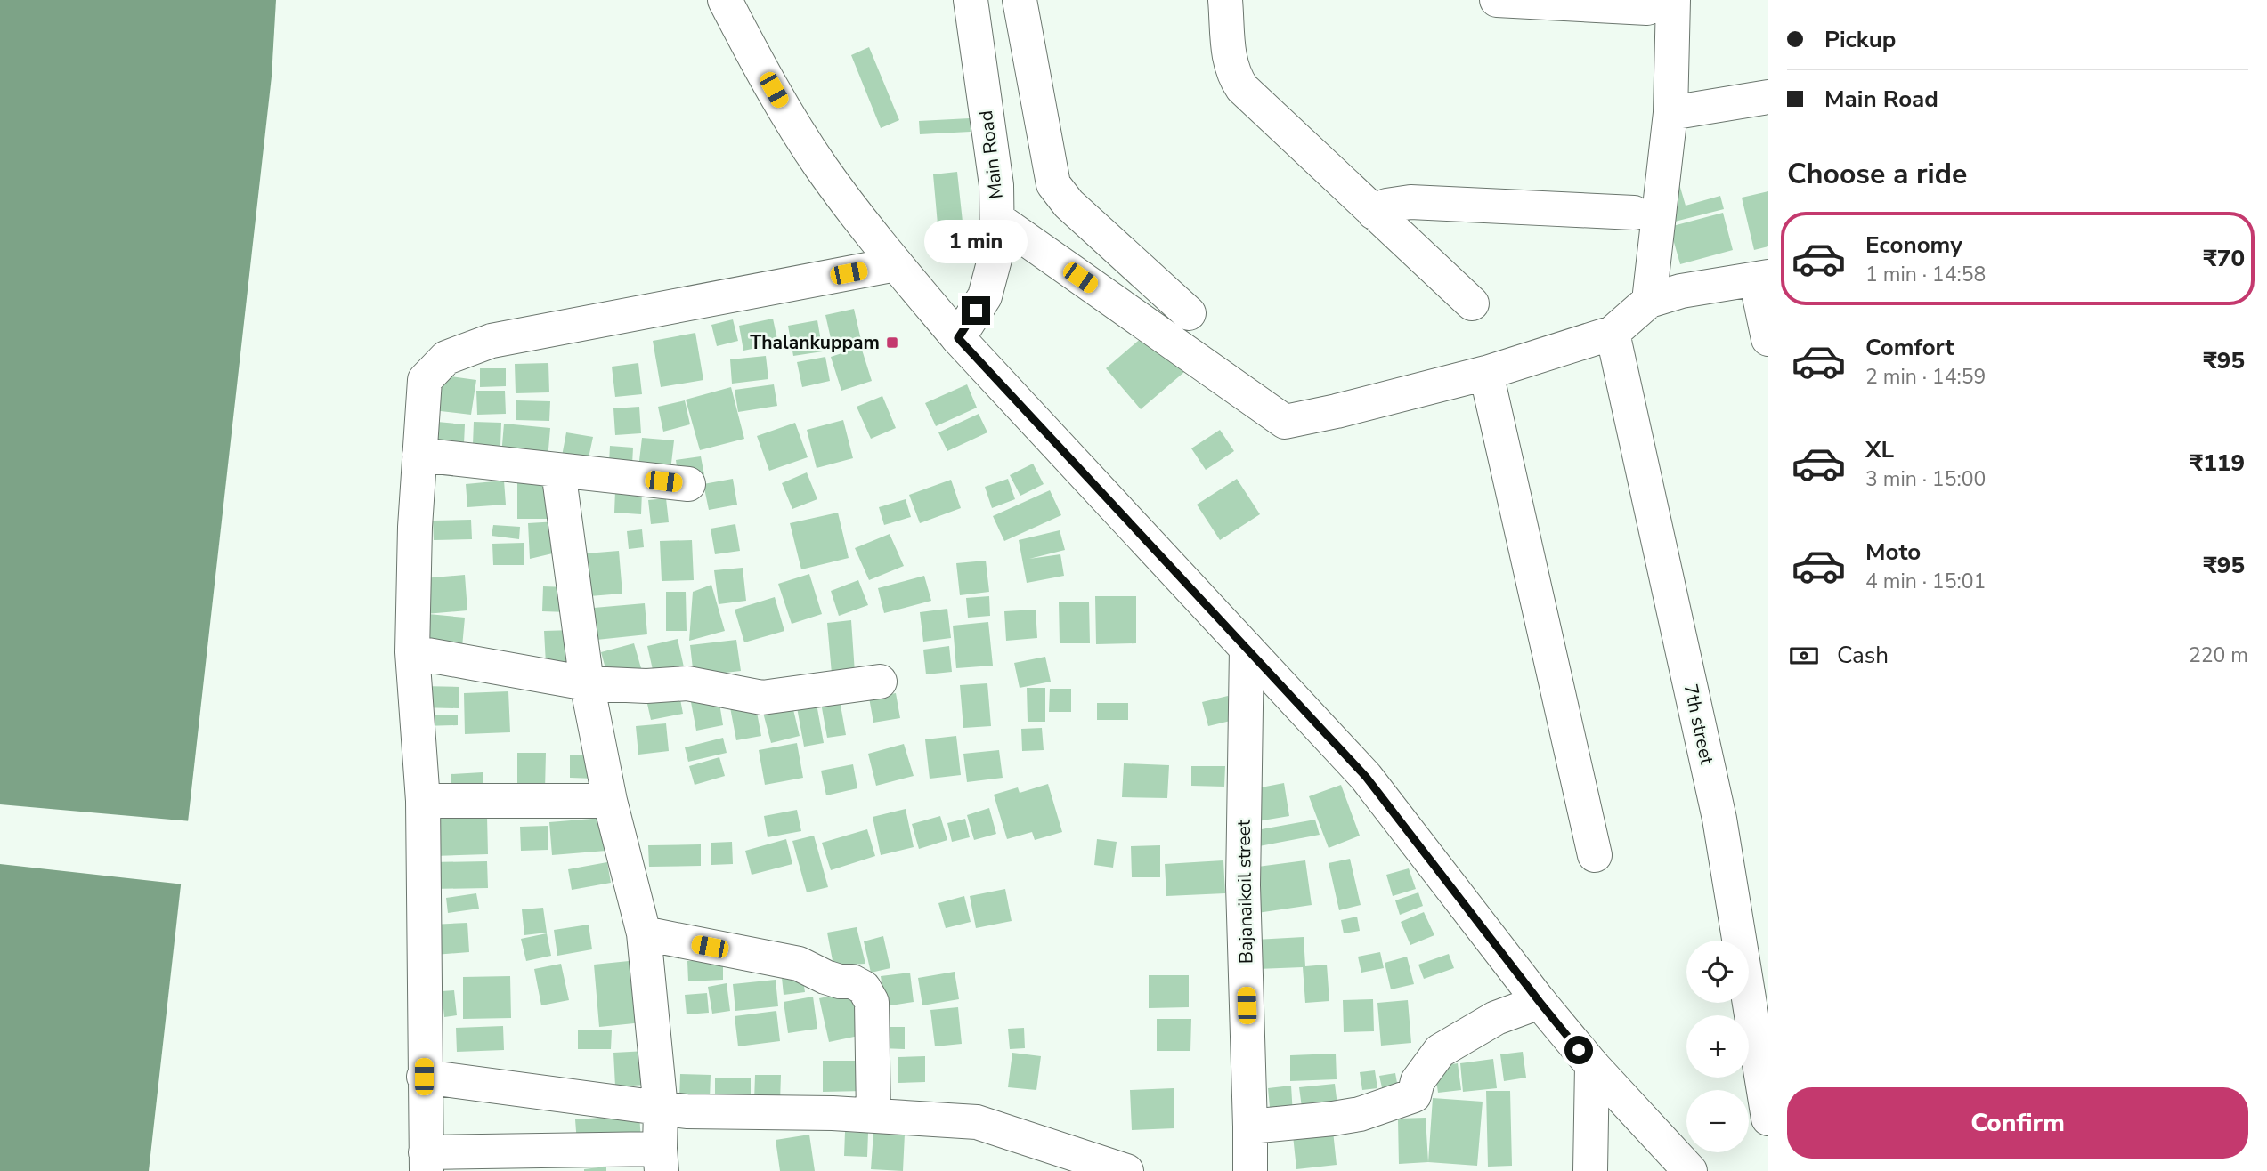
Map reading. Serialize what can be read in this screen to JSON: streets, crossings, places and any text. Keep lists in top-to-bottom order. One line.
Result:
{"streets":{"street":["Main Road","7th street","Bajanaikoil street"]},"places":{"transit":["Thalankuppam"]},"page":{"banner":["Pickup","Main Road"],"heading":"Choose a ride","list":[{"name":"Economy","note":"1 min · 14:58","value":"₹70"},{"name":"Comfort","note":"2 min · 14:59","value":"₹95"},{"name":"XL","note":"3 min · 15:00","value":"₹119"},{"name":"Moto","note":"4 min · 15:01","value":"₹95"}],"bubble":"1 min","pay":["Cash","220 m"],"map_buttons":["+","−"],"buttons":"Confirm"}}
